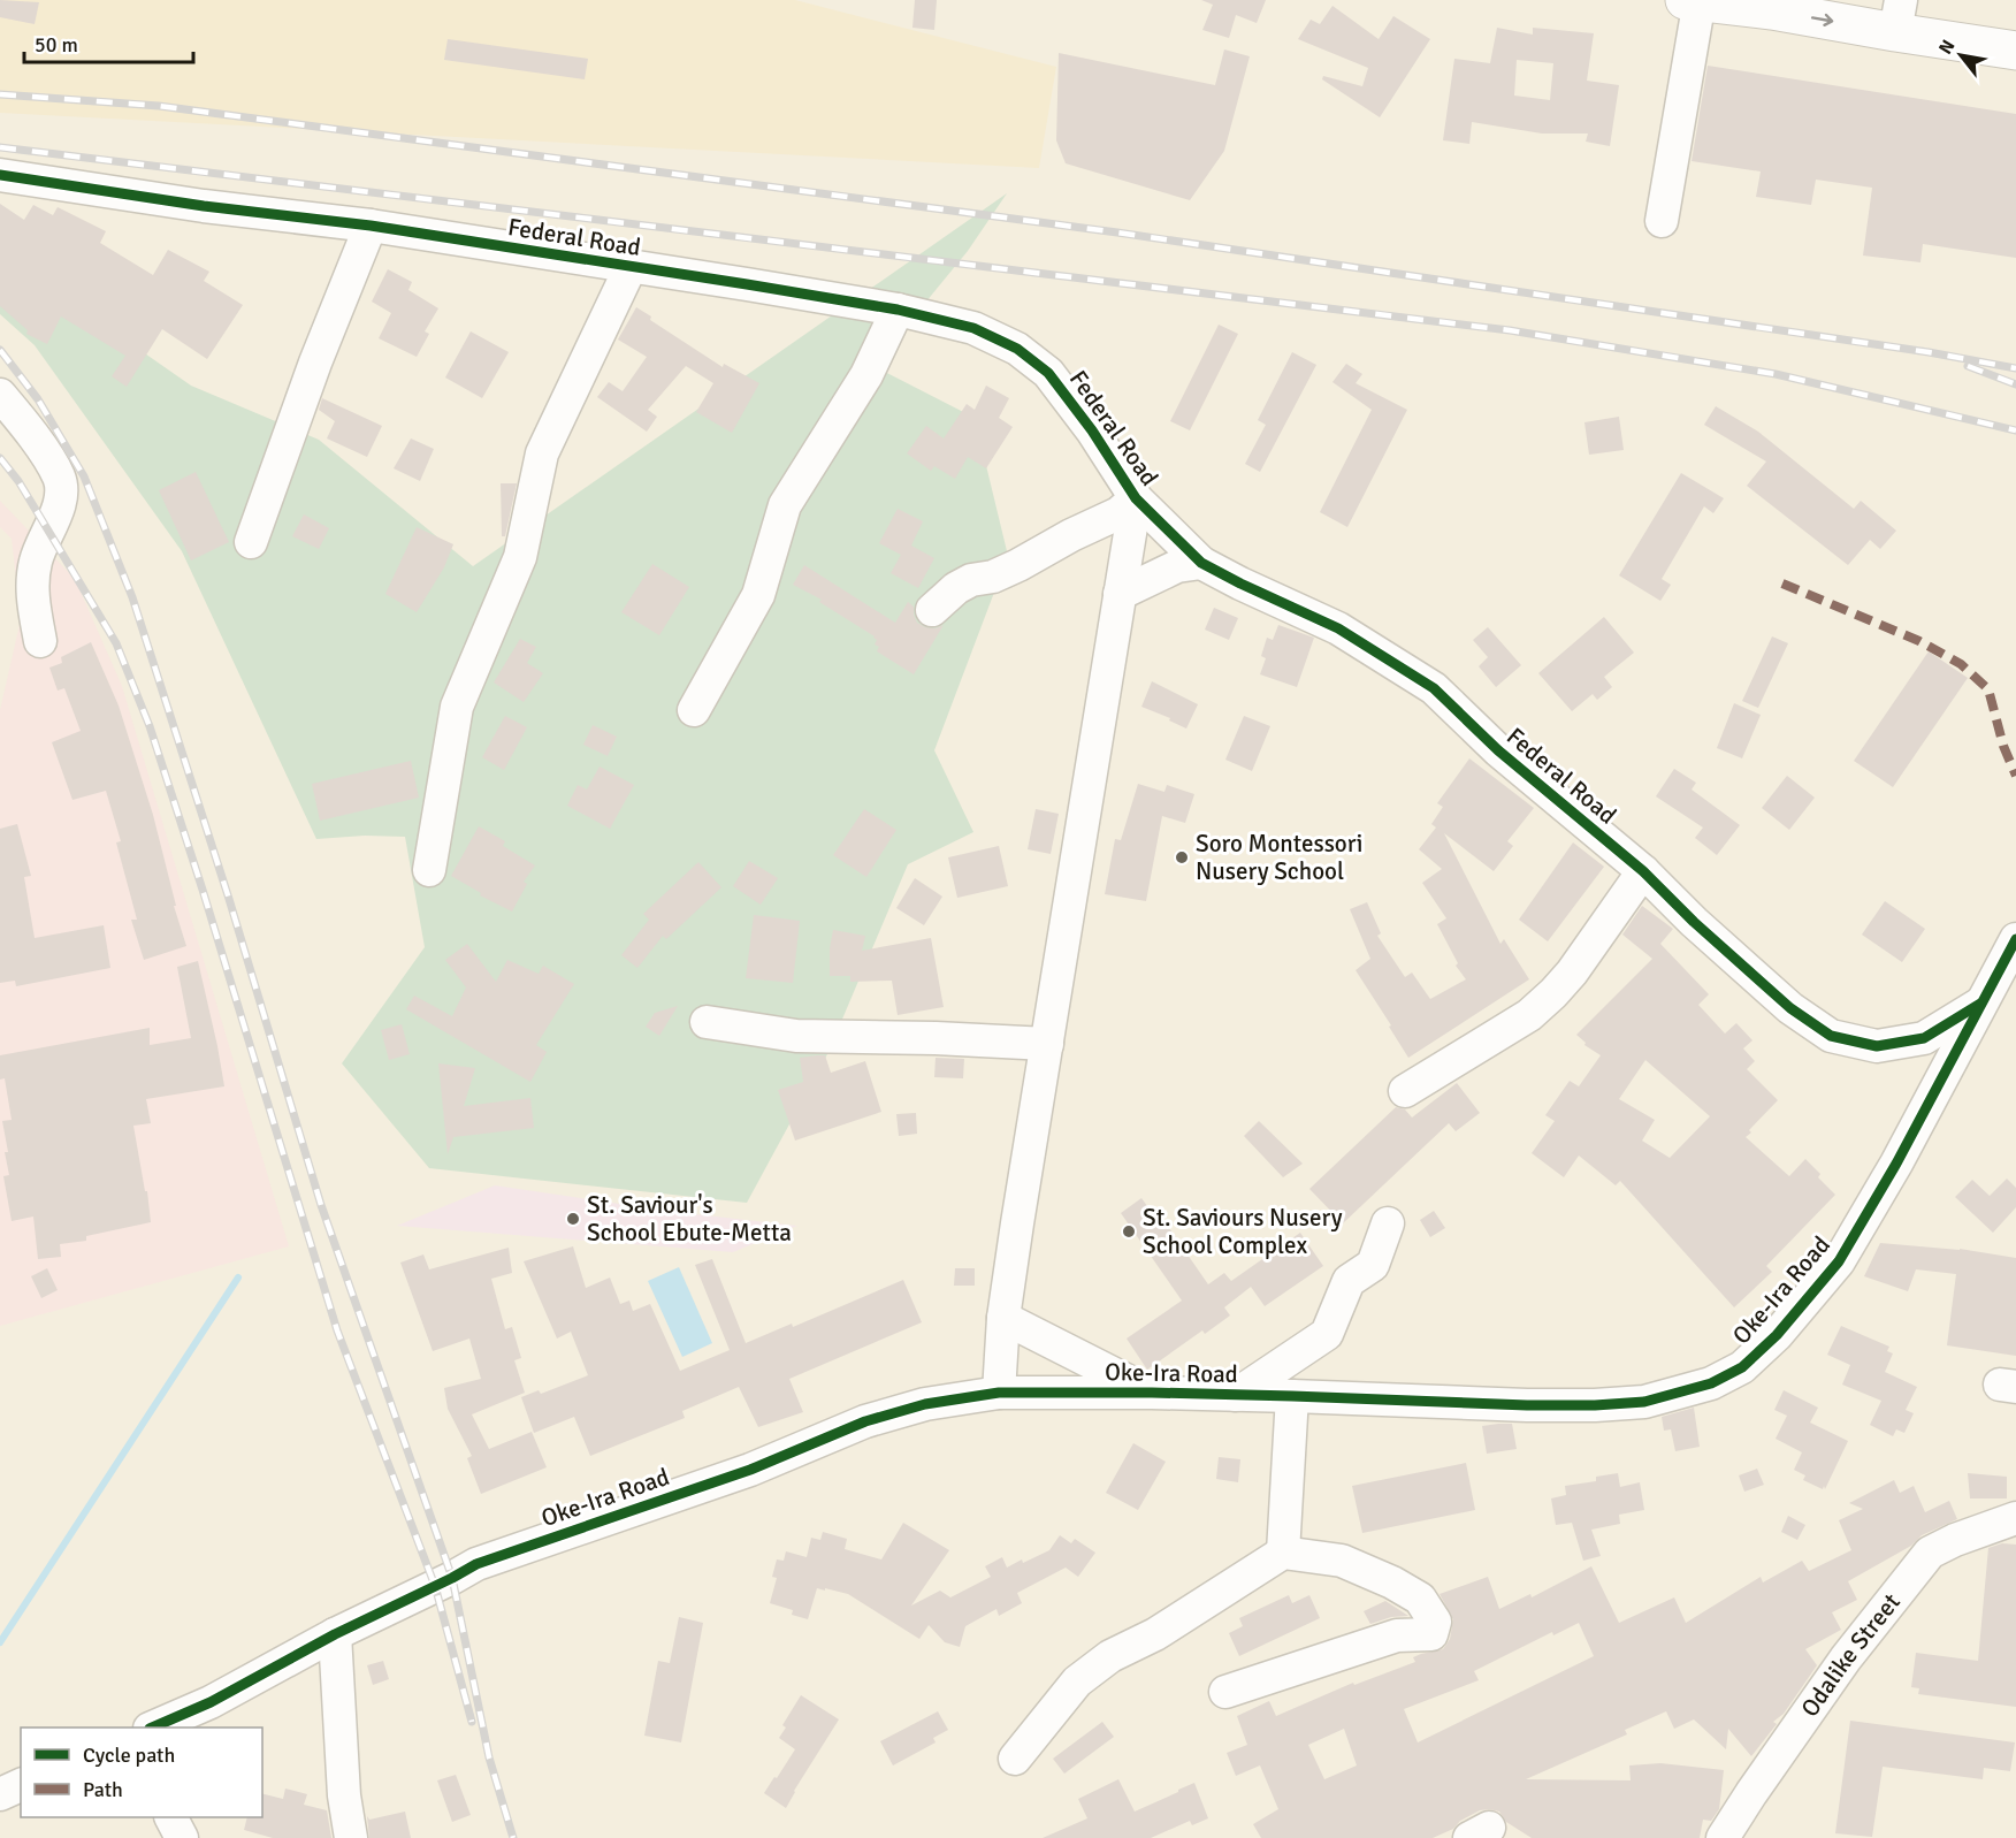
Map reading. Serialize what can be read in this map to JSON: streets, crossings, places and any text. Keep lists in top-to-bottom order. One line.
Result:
{"streets":{"street":["Federal Road","Oke-Ira Road","Odalike Street"]},"crossings":[["Federal Road","Oke-Ira Road"]],"places":["Soro Montessori Nusery School","St. Saviour's School Ebute-Metta","St. Saviours Nusery School Complex"],"legend":["Cycle path","Path"],"scale_bar":"50 m","north":"top left"}
